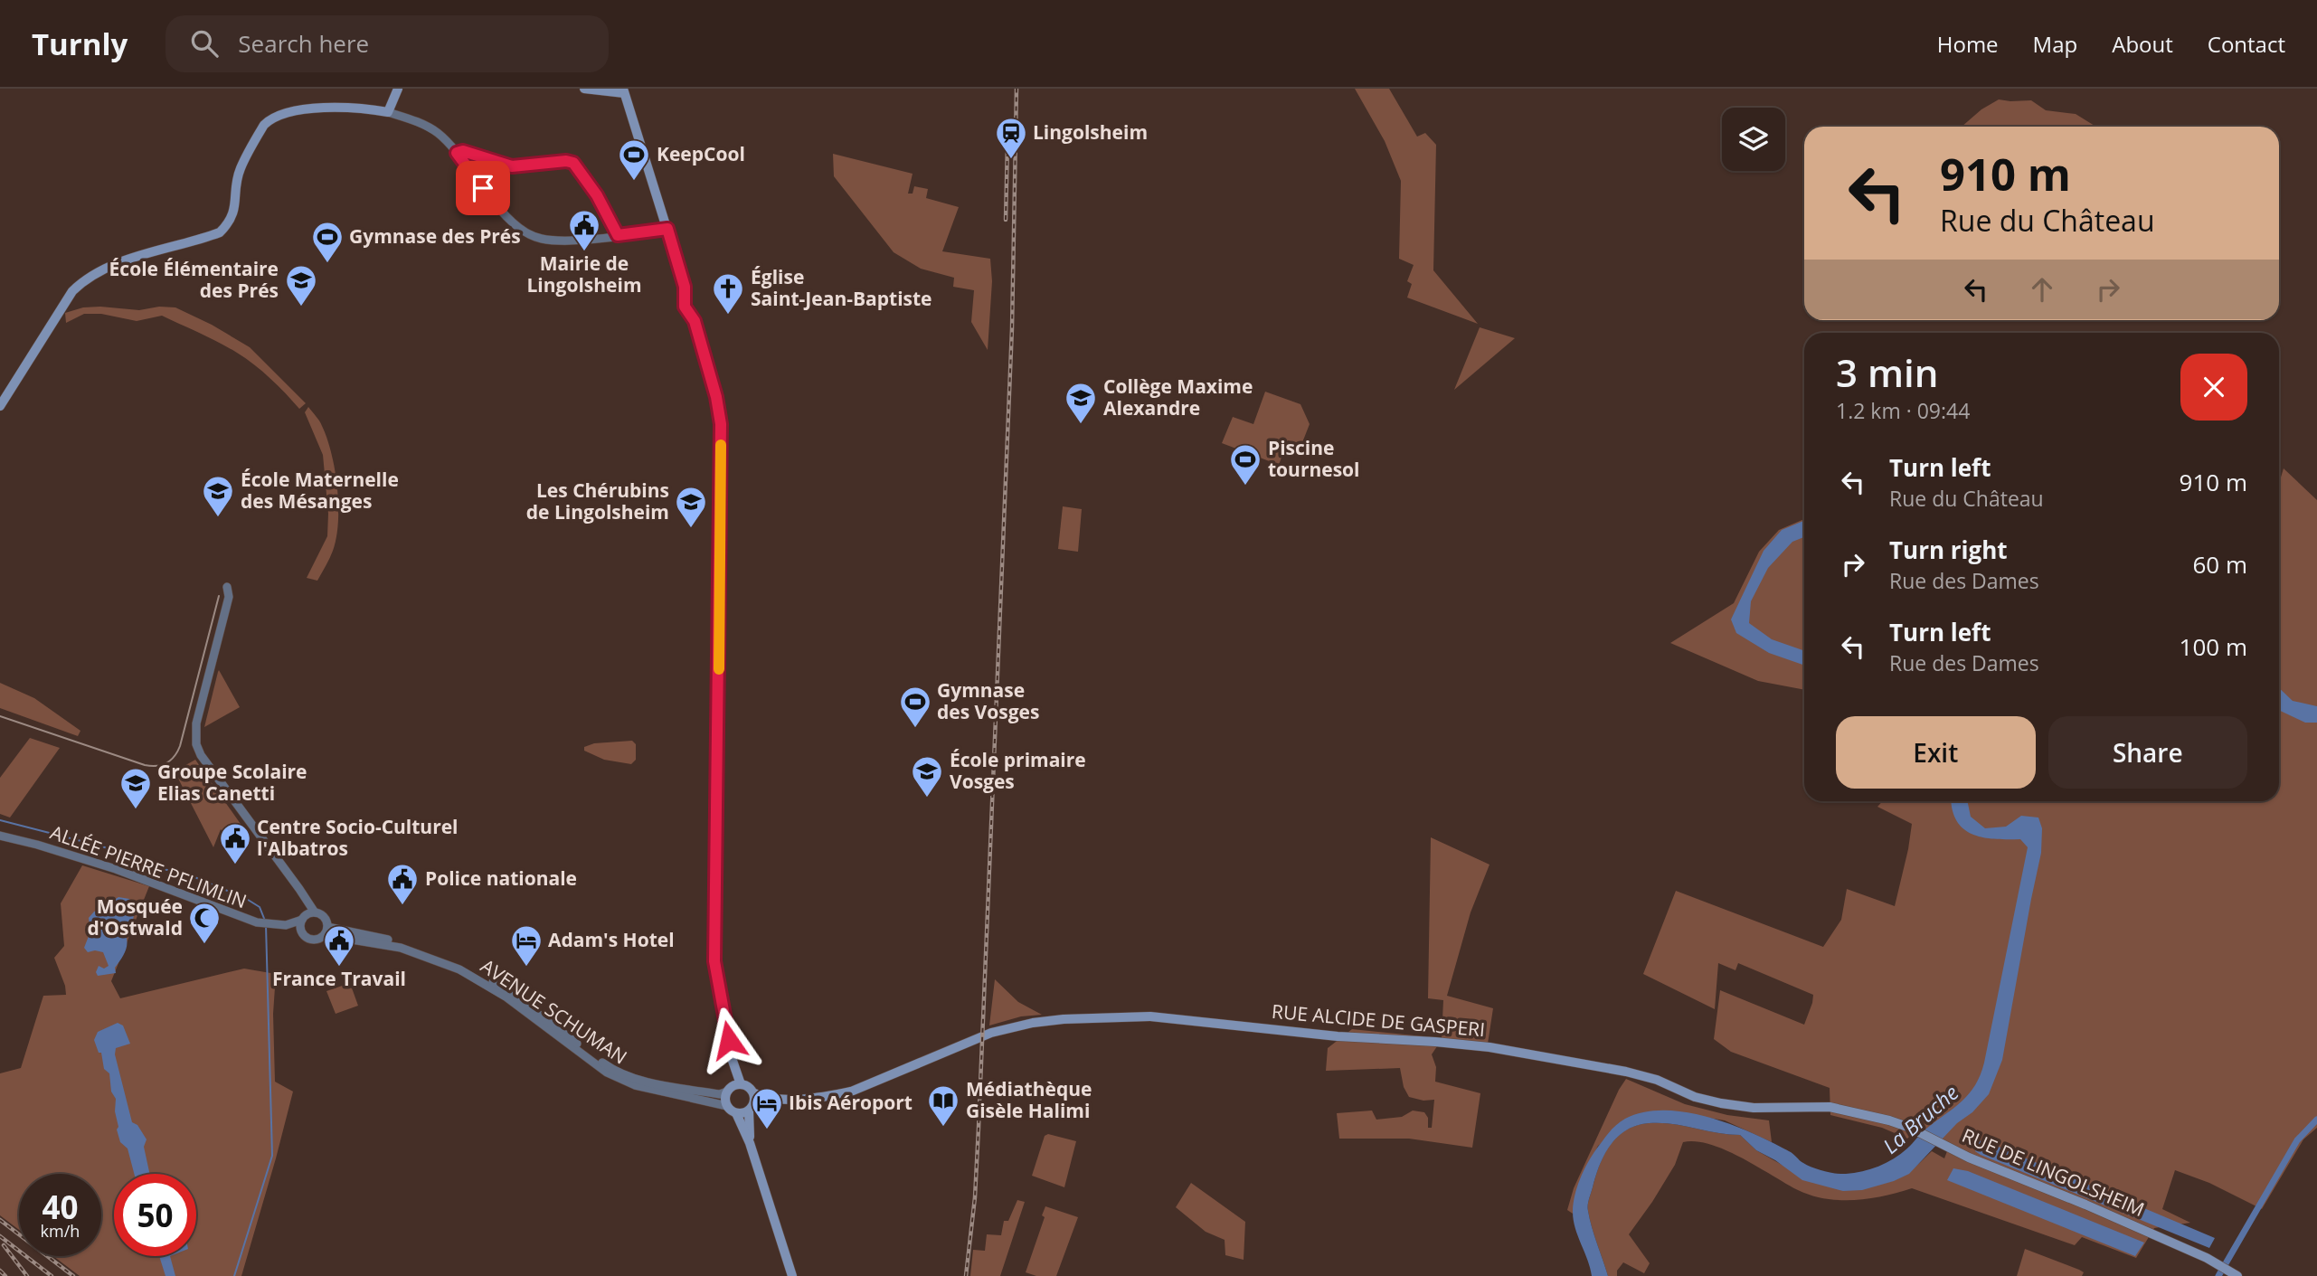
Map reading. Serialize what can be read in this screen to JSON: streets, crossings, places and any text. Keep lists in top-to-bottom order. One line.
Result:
{"streets":{"main road":["RUE ALCIDE DE GASPERI","RUE DE LINGOLSHEIM"],"street":["ALLÉE PIERRE PFLIMLIN","AVENUE SCHUMAN"]},"crossings":[["ALLÉE PIERRE PFLIMLIN","AVENUE SCHUMAN"],["RUE ALCIDE DE GASPERI","RUE DE LINGOLSHEIM"]],"water":["La Bruche"],"places":{"station":["Lingolsheim"],"sports":["KeepCool","Gymnase des Prés","Piscine tournesol","Gymnase des Vosges"],"public building":["Mairie de Lingolsheim","Centre Socio-Culturel l'Albatros","Police nationale","France Travail"],"school or university":["École Élémentaire des Prés","Collège Maxime Alexandre","École Maternelle des Mésanges","Les Chérubins de Lingolsheim","École primaire Vosges","Groupe Scolaire Elias Canetti"],"church":["Église Saint-Jean-Baptiste"],"mosque":["Mosquée d'Ostwald"],"hotel":["Adam's Hotel","Ibis Aéroport"],"library":["Médiathèque Gisèle Halimi"]},"page":{"header":"Turnly","search":"Search here","nav":["Home","Map","About","Contact"],"turn":["910 m","Rue du Château"],"heading":["3 min","1.2 km · 09:44"],"list":[{"name":"Turn left","note":"Rue du Château","value":"910 m"},{"name":"Turn right","note":"Rue des Dames","value":"60 m"},{"name":"Turn left","note":"Rue des Dames","value":"100 m"}],"buttons":["Exit","Share"],"speed":"40 km/h","limit":"50"}}
